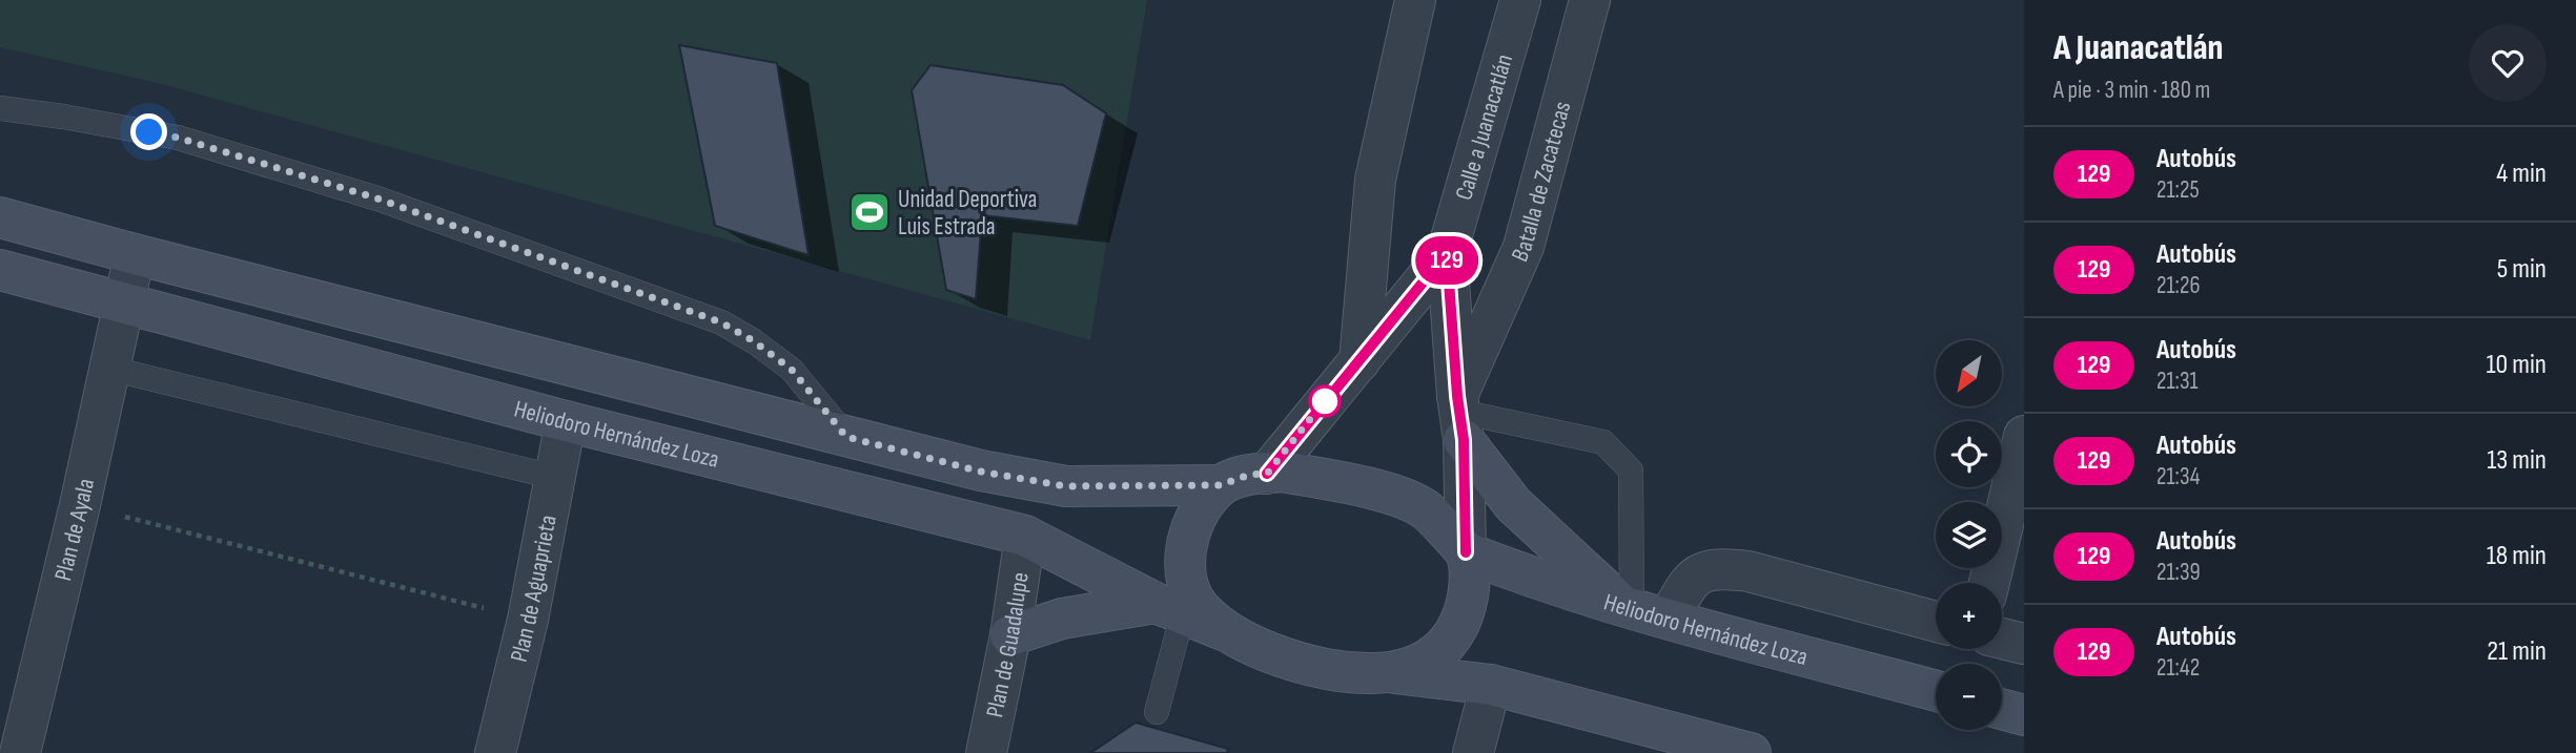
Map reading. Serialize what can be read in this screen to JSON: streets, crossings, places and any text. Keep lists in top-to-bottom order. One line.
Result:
{"streets":{"main road":["Heliodoro Hernández Loza"],"street":["Calle a Juanacatlán","Batalla de Zacatecas","Plan de Ayala","Plan de Aguaprieta","Plan de Guadalupe"]},"crossings":[["Calle a Juanacatlán","Batalla de Zacatecas"],["Calle a Juanacatlán","Heliodoro Hernández Loza"],["Heliodoro Hernández Loza","Plan de Ayala"],["Heliodoro Hernández Loza","Plan de Aguaprieta"],["Heliodoro Hernández Loza","Plan de Guadalupe"]],"places":{"sports":["Unidad Deportiva Luis Estrada"]},"lines":["bus line 129"],"north":"bottom left","page":{"on_map":"129","heading":["A Juanacatlán","A pie · 3 min · 180 m"],"list":[{"mark":"129","name":"Autobús","note":"21:25","value":"4 min"},{"mark":"129","name":"Autobús","note":"21:26","value":"5 min"},{"mark":"129","name":"Autobús","note":"21:31","value":"10 min"},{"mark":"129","name":"Autobús","note":"21:34","value":"13 min"},{"mark":"129","name":"Autobús","note":"21:39","value":"18 min"},{"mark":"129","name":"Autobús","note":"21:42","value":"21 min"}],"map_buttons":["+","−"]}}
